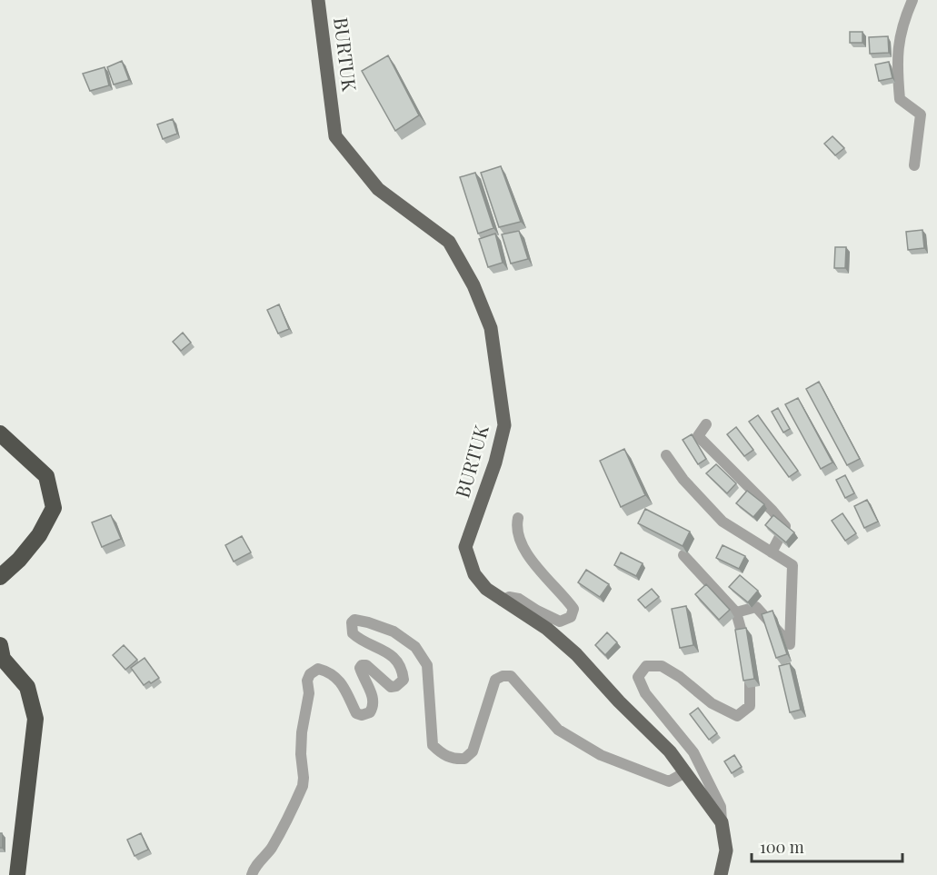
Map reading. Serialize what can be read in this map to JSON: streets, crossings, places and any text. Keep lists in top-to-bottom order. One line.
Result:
{"streets":{"main road":["BURTUK"]},"scale_bar":"100 m"}
